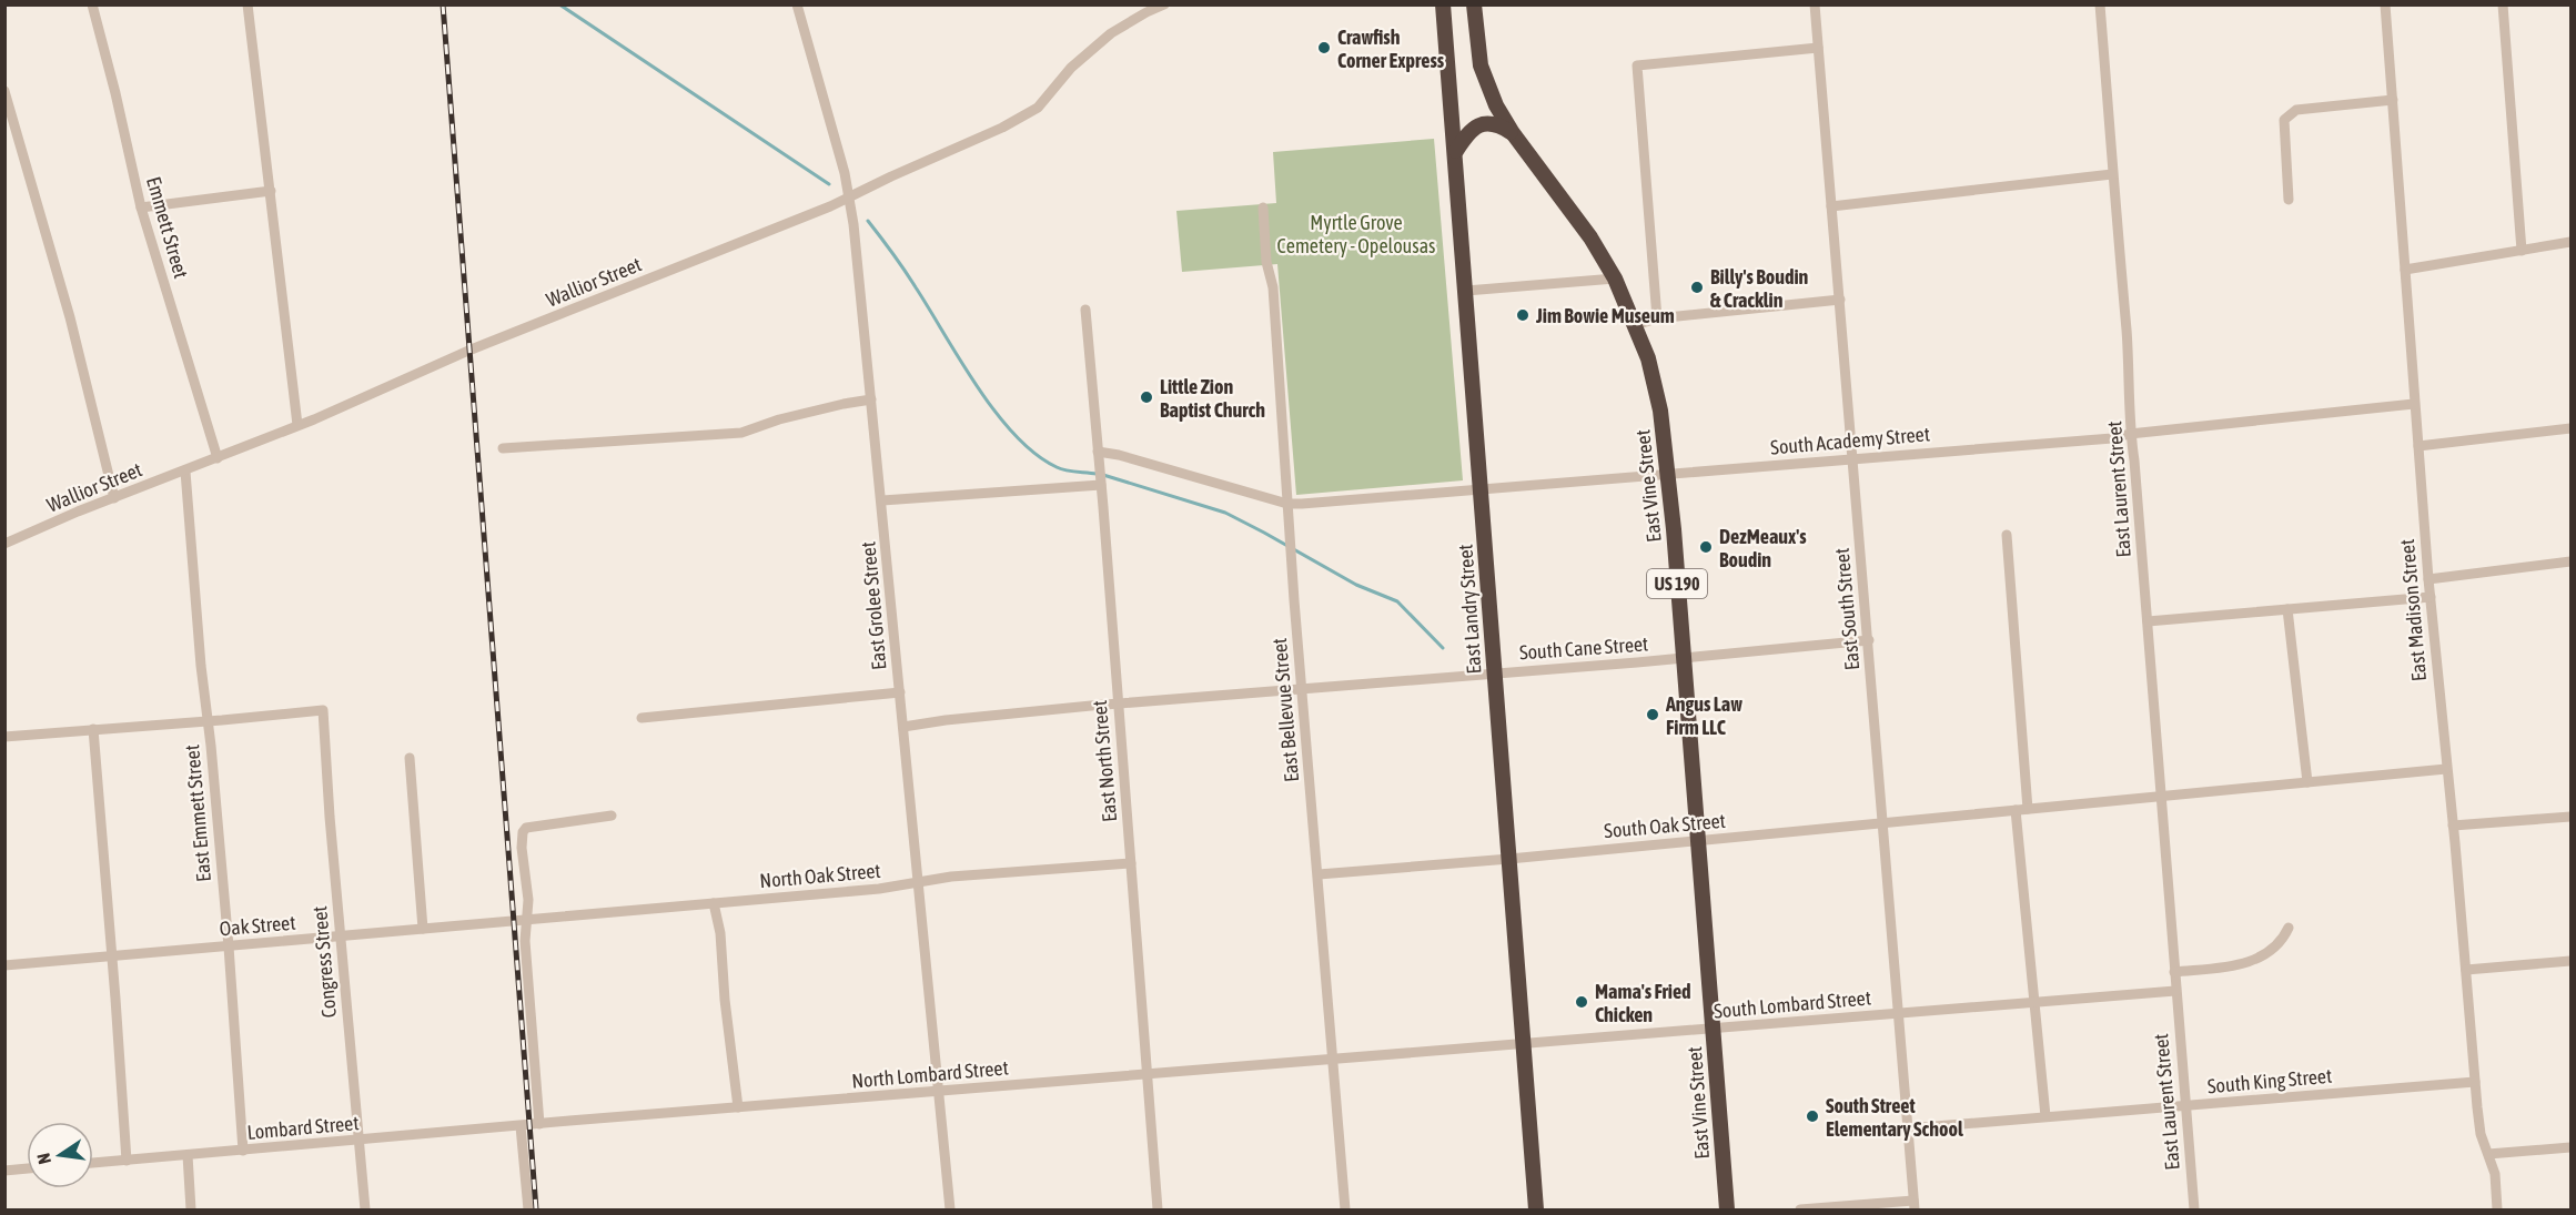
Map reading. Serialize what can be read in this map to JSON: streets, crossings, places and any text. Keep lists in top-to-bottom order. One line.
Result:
{"streets":{"highway":["East Vine Street","US 190","East Landry Street"],"street":["Emmett Street","Wallior Street","South Academy Street","East Laurent Street","East Grolee Street","East South Street","East Madison Street","South Cane Street","East Bellevue Street","East North Street","East Emmett Street","South Oak Street","North Oak Street","Oak Street","Congress Street","South Lombard Street","North Lombard Street","South King Street","Lombard Street"]},"crossings":[["Emmett Street","Wallior Street"],["Wallior Street","East Grolee Street"],["Wallior Street","East Emmett Street"],["South Academy Street","East Vine Street"],["South Academy Street","East Laurent Street"],["South Academy Street","East Landry Street"],["South Academy Street","East South Street"],["South Academy Street","East Madison Street"],["South Academy Street","East Bellevue Street"],["East Vine Street","South Cane Street"],["East Vine Street","South Oak Street"],["East Vine Street","South Lombard Street"],["East Laurent Street","South Lombard Street"],["East Laurent Street","South King Street"],["East Grolee Street","South Cane Street"],["East Grolee Street","North Oak Street"],["East Grolee Street","North Lombard Street"],["East Landry Street","South Cane Street"],["East Landry Street","South Oak Street"],["East Landry Street","South Lombard Street"],["East South Street","South Cane Street"],["East South Street","South Oak Street"],["East South Street","South Lombard Street"],["East South Street","South King Street"],["East Madison Street","South King Street"],["South Cane Street","East Bellevue Street"],["South Cane Street","East North Street"],["East Bellevue Street","South Oak Street"],["East Bellevue Street","South Lombard Street"],["East Bellevue Street","North Lombard Street"],["East North Street","North Oak Street"],["East North Street","North Lombard Street"],["East Emmett Street","Oak Street"],["East Emmett Street","Congress Street"],["East Emmett Street","Lombard Street"],["North Oak Street","Oak Street"],["Oak Street","Congress Street"],["Congress Street","Lombard Street"],["South Lombard Street","North Lombard Street"],["North Lombard Street","Lombard Street"]],"parks":["Myrtle Grove Cemetery - Opelousas"],"places":["Crawfish Corner Express","Billy's Boudin & Cracklin","Jim Bowie Museum","Little Zion Baptist Church","DezMeaux's Boudin","Angus Law Firm LLC","Mama's Fried Chicken","South Street Elementary School"],"north":"left"}
